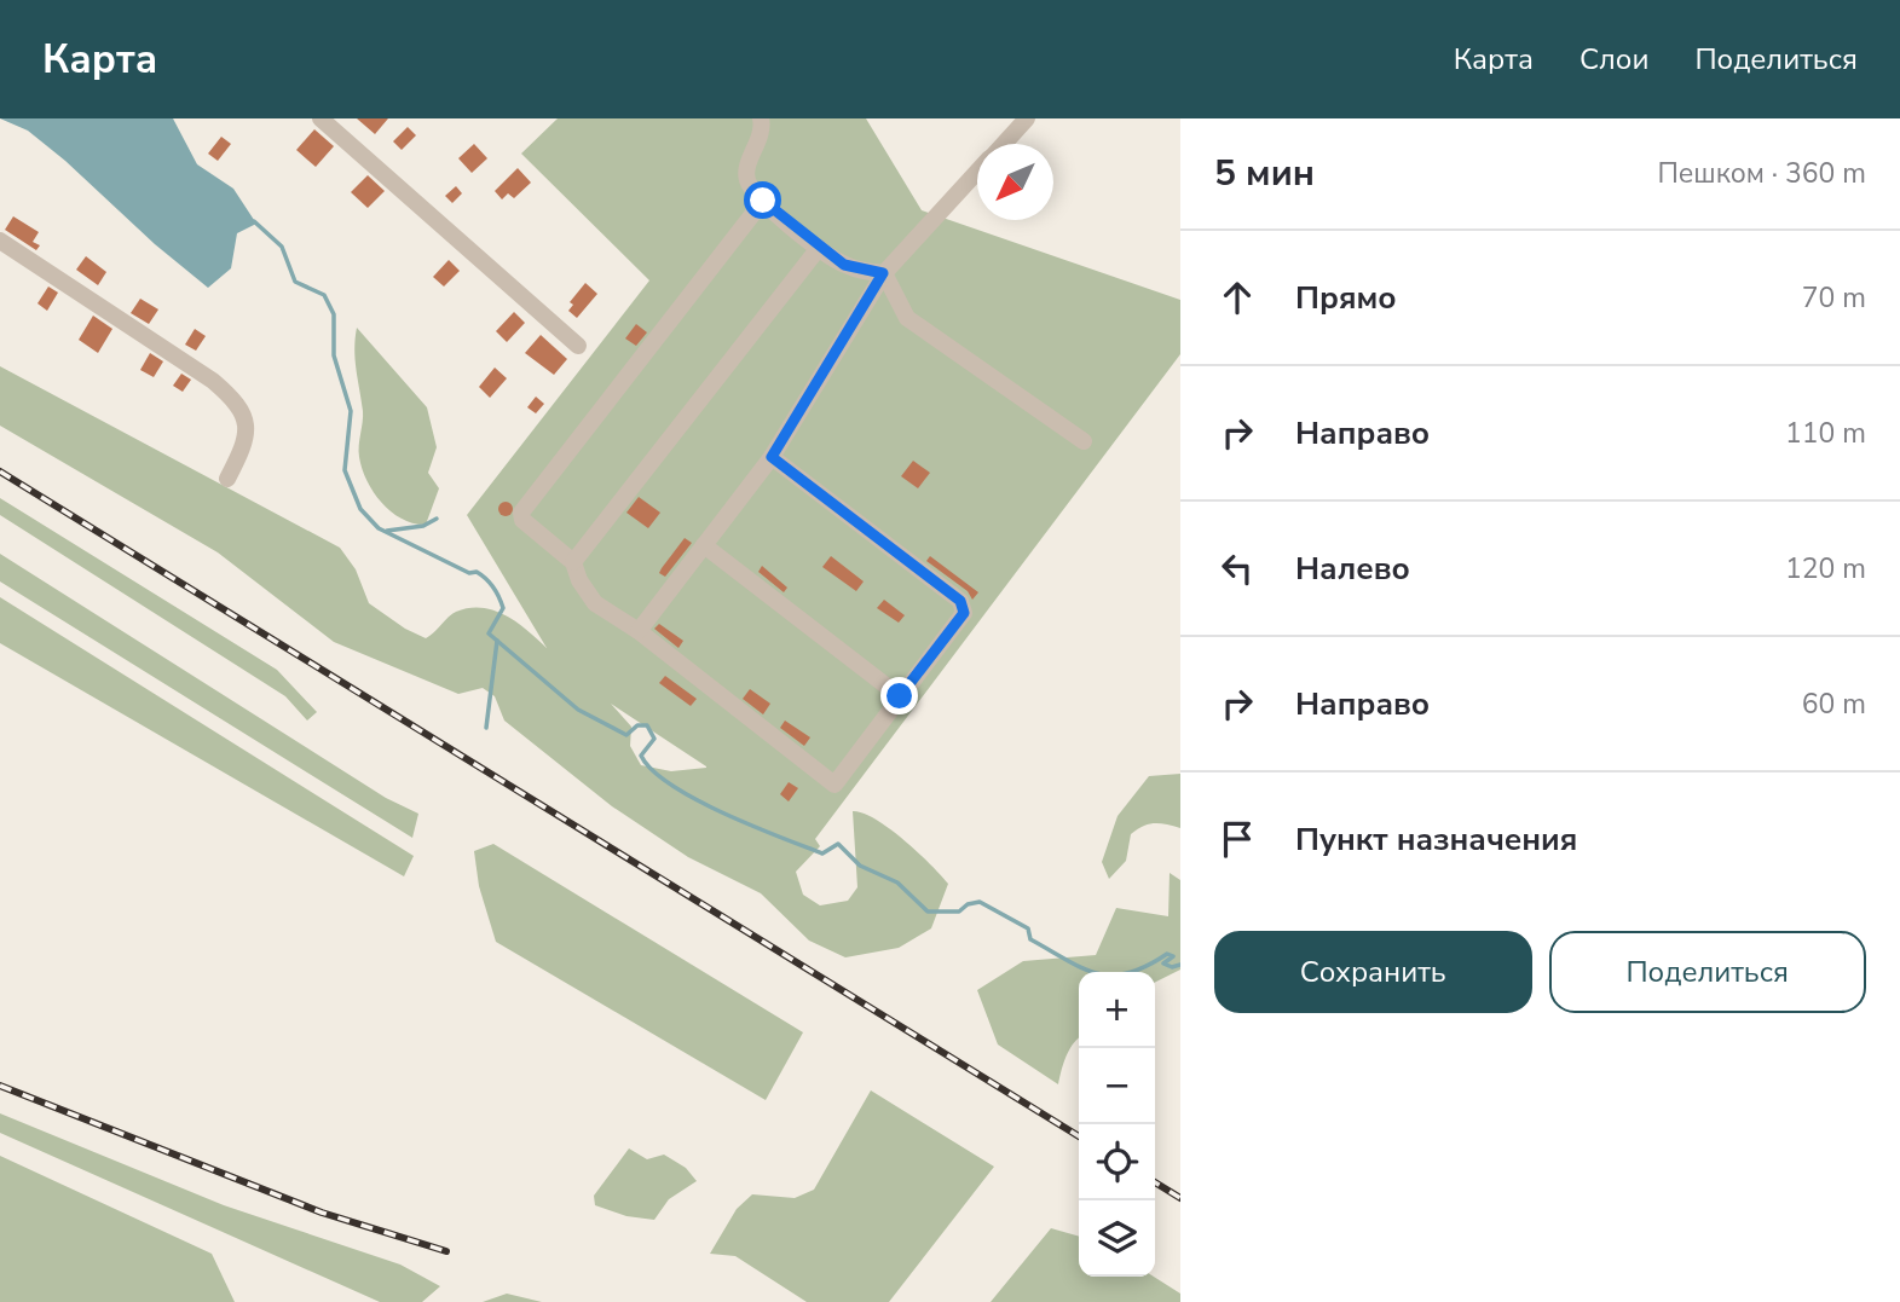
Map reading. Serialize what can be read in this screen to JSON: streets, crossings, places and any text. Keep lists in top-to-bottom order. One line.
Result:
{"north":"bottom left","page":{"header":"Карта","nav":["Карта","Слои","Поделиться"],"heading":["5 мин","Пешком · 360 m"],"list":[["Прямо","70 m"],["Направо","110 m"],["Налево","120 m"],["Направо","60 m"],"Пункт назначения"],"buttons":["Сохранить","Поделиться"],"map_buttons":["+","−"]}}
